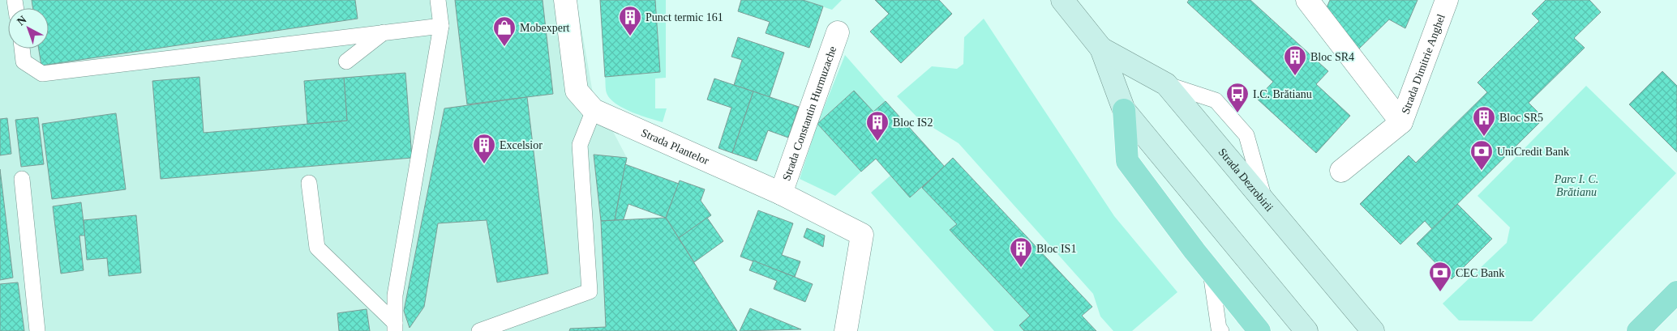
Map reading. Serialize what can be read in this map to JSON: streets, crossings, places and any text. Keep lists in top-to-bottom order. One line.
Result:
{"streets":{"main road":["Strada Dezrobirii"],"street":["Strada Dimitrie Anghel","Strada Constantin Hurmuzache","Strada Plantelor"]},"crossings":[["Strada Constantin Hurmuzache","Strada Plantelor"]],"parks":["Parc I. C. Brătianu"],"places":{"building":["Punct termic 161","Bloc SR4","Bloc SR5","Bloc IS2","Excelsior","Bloc IS1"],"shop":["Mobexpert"],"bus stop":["I.C. Brătianu"],"bank":["UniCredit Bank","CEC Bank"]},"north":"top left"}
